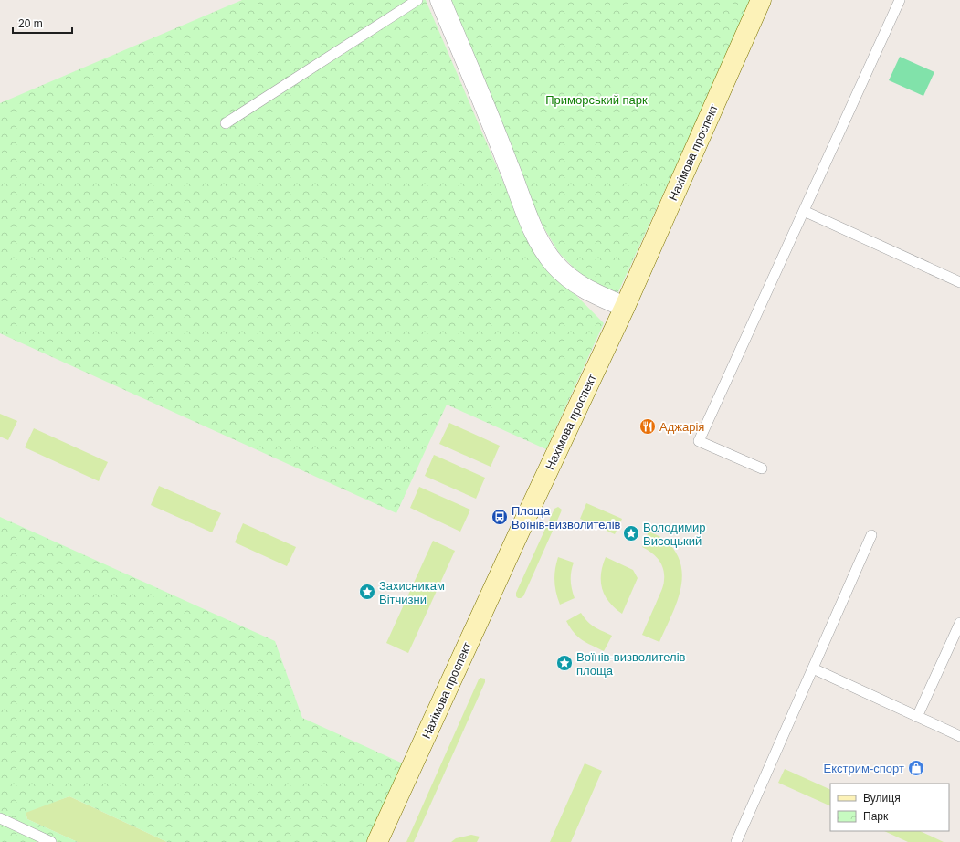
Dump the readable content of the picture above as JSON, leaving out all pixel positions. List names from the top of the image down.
{
  "streets": {
    "main road": ["Нахімова проспект"]
  },
  "parks": ["Приморський парк"],
  "places": {
    "restaurant": ["Аджарія"],
    "bus stop": ["Площа Воїнів-визволителів"],
    "place": ["Володимир Висоцький", "Захисникам Вітчизни", "Воїнів-визволителів площа"],
    "shop": ["Екстрим-спорт"]
  },
  "legend": ["Вулиця", "Парк"],
  "scale_bar": "20 m"
}
